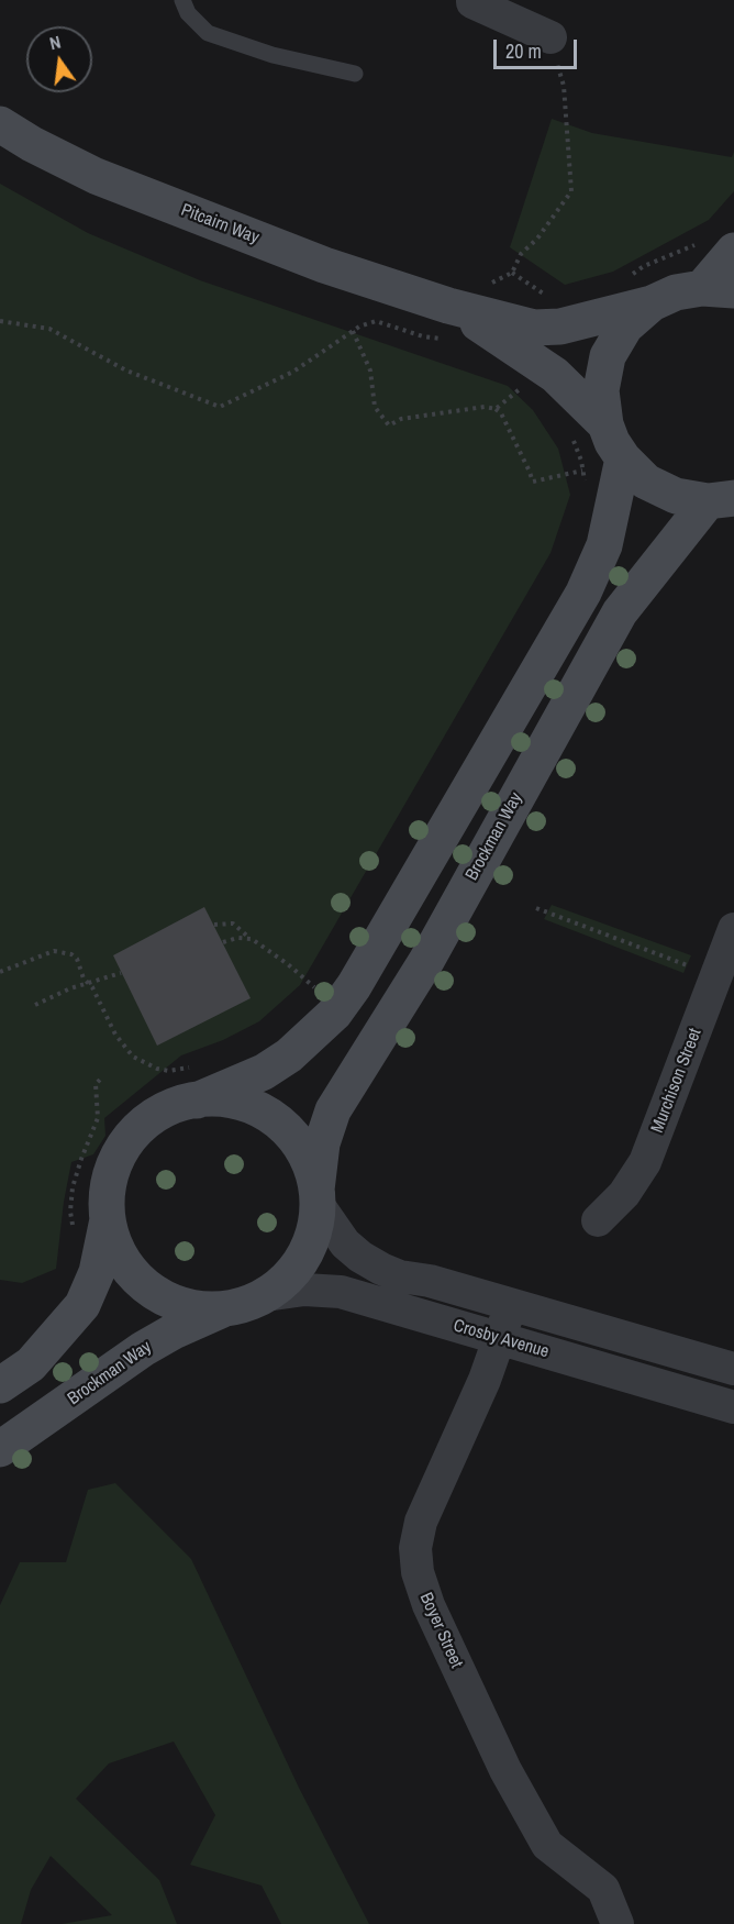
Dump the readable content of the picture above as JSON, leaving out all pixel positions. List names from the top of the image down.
{
  "streets": {
    "street": [
      "Pitcairn Way",
      "Brockman Way",
      "Murchison Street",
      "Crosby Avenue",
      "Boyer Street"
    ]
  },
  "crossings": [
    ["Brockman Way", "Crosby Avenue"],
    ["Crosby Avenue", "Boyer Street"]
  ],
  "scale_bar": "20 m",
  "north": "top"
}
